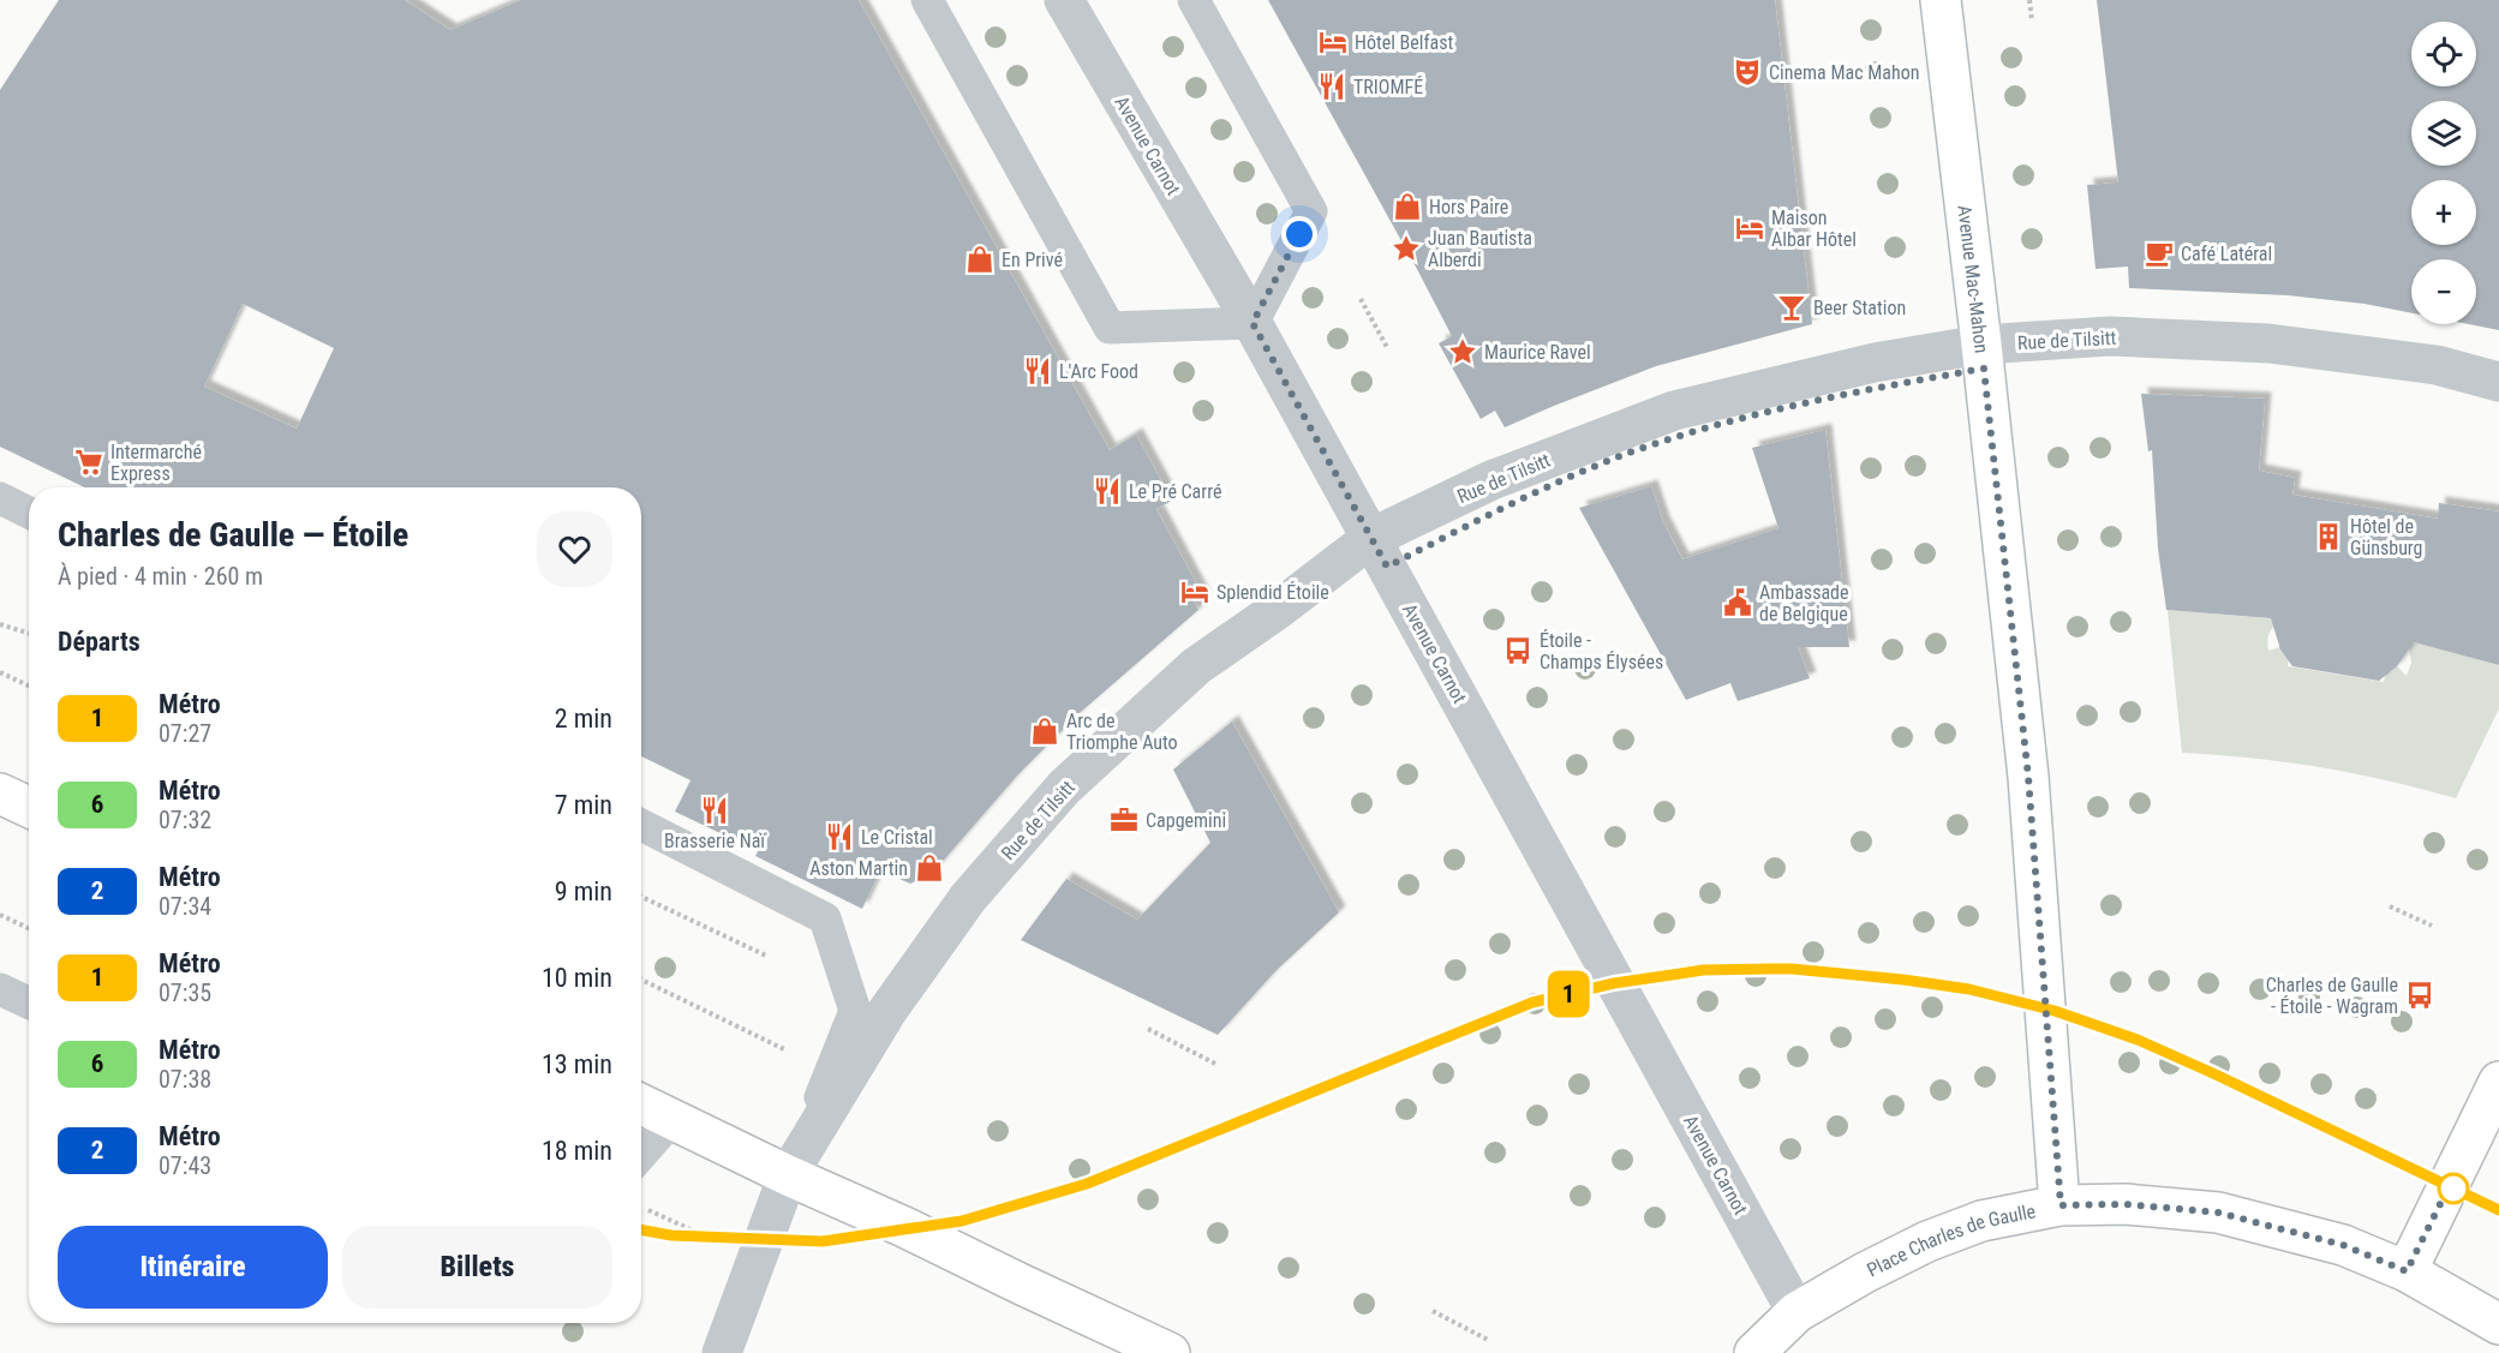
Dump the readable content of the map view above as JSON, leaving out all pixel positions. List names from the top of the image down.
{
  "streets": {
    "main road": ["Avenue Mac-Mahon", "Place Charles de Gaulle"],
    "street": ["Avenue Carnot", "Rue de Tilsitt"]
  },
  "crossings": [
    ["Avenue Carnot", "Rue de Tilsitt"],
    ["Avenue Carnot", "Place Charles de Gaulle"],
    ["Avenue Mac-Mahon", "Rue de Tilsitt"],
    ["Avenue Mac-Mahon", "Place Charles de Gaulle"]
  ],
  "places": {
    "hotel": ["Hôtel Belfast", "Maison Albar Hôtel", "Splendid Étoile"],
    "theatre": ["Cinema Mac Mahon"],
    "restaurant": [
      "TRIOMFÉ",
      "L'Arc Food",
      "Le Pré Carré",
      "Brasserie Naï",
      "Le Cristal"
    ],
    "shop": [
      "Hors Paire",
      "En Privé",
      "Arc de Triomphe Auto",
      "Aston Martin"
    ],
    "place": ["Juan Bautista Alberdi", "Maurice Ravel"],
    "cafe": ["Café Latéral"],
    "bar": ["Beer Station"],
    "supermarket": ["Intermarché Express"],
    "building": ["Hôtel de Günsburg"],
    "public building": ["Ambassade de Belgique"],
    "bus stop": ["Étoile - Champs Élysées", "Charles de Gaulle - Étoile - Wagram"],
    "office": ["Capgemini"]
  },
  "lines": ["metro line 1"],
  "page": {
    "on_map": "1",
    "map_buttons": ["+", "−"],
    "heading": [
      ["Charles de Gaulle — Étoile", "À pied · 4 min · 260 m"],
      "Départs"
    ],
    "list": [
      {
        "mark": "1",
        "name": "Métro",
        "note": "07:27",
        "value": "2 min"
      },
      {
        "mark": "6",
        "name": "Métro",
        "note": "07:32",
        "value": "7 min"
      },
      {
        "mark": "2",
        "name": "Métro",
        "note": "07:34",
        "value": "9 min"
      },
      {
        "mark": "1",
        "name": "Métro",
        "note": "07:35",
        "value": "10 min"
      },
      {
        "mark": "6",
        "name": "Métro",
        "note": "07:38",
        "value": "13 min"
      },
      {
        "mark": "2",
        "name": "Métro",
        "note": "07:43",
        "value": "18 min"
      }
    ],
    "buttons": ["Itinéraire", "Billets"]
  }
}
